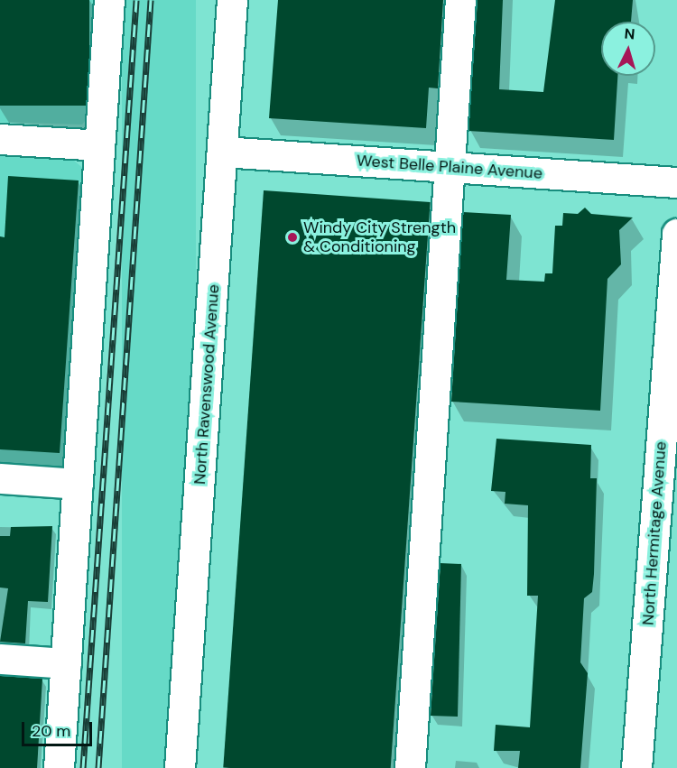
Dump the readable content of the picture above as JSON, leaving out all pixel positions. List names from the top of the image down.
{
  "streets": {
    "street": ["West Belle Plaine Avenue", "North Ravenswood Avenue", "North Hermitage Avenue"]
  },
  "crossings": [
    ["West Belle Plaine Avenue", "North Ravenswood Avenue"]
  ],
  "places": ["Windy City Strength & Conditioning"],
  "scale_bar": "20 m",
  "north": "top"
}
